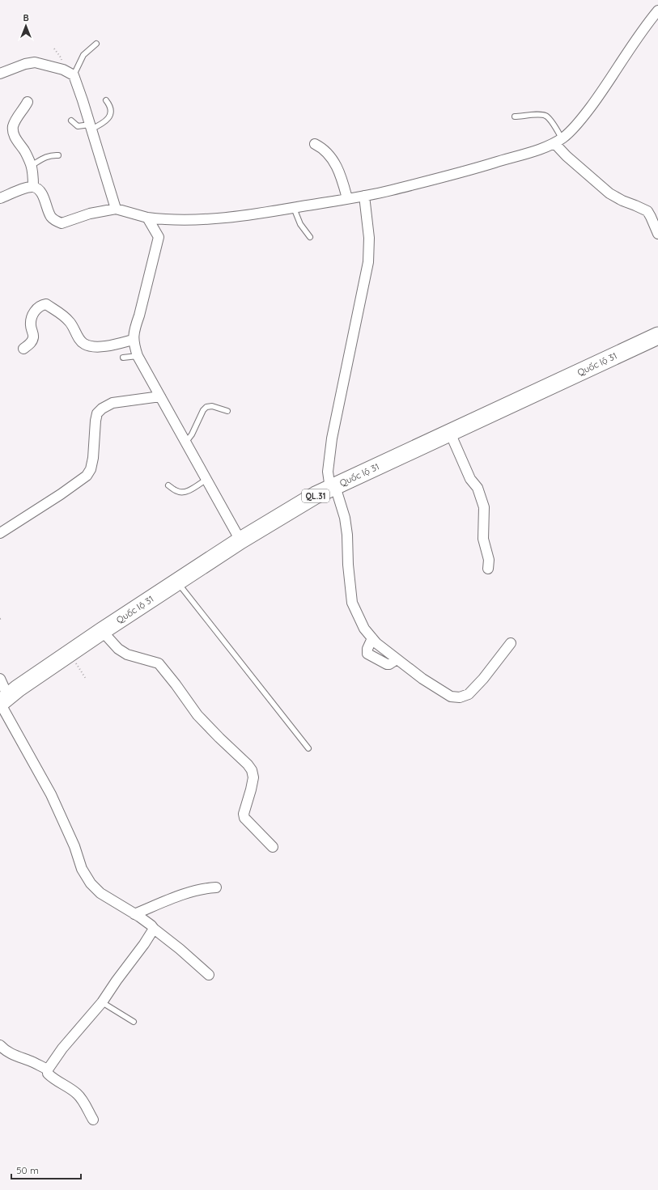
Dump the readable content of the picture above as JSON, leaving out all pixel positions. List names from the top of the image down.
{
  "streets": {
    "highway": ["Quốc lộ 31", "QL.31"]
  },
  "scale_bar": "50 m",
  "north": "top"
}
